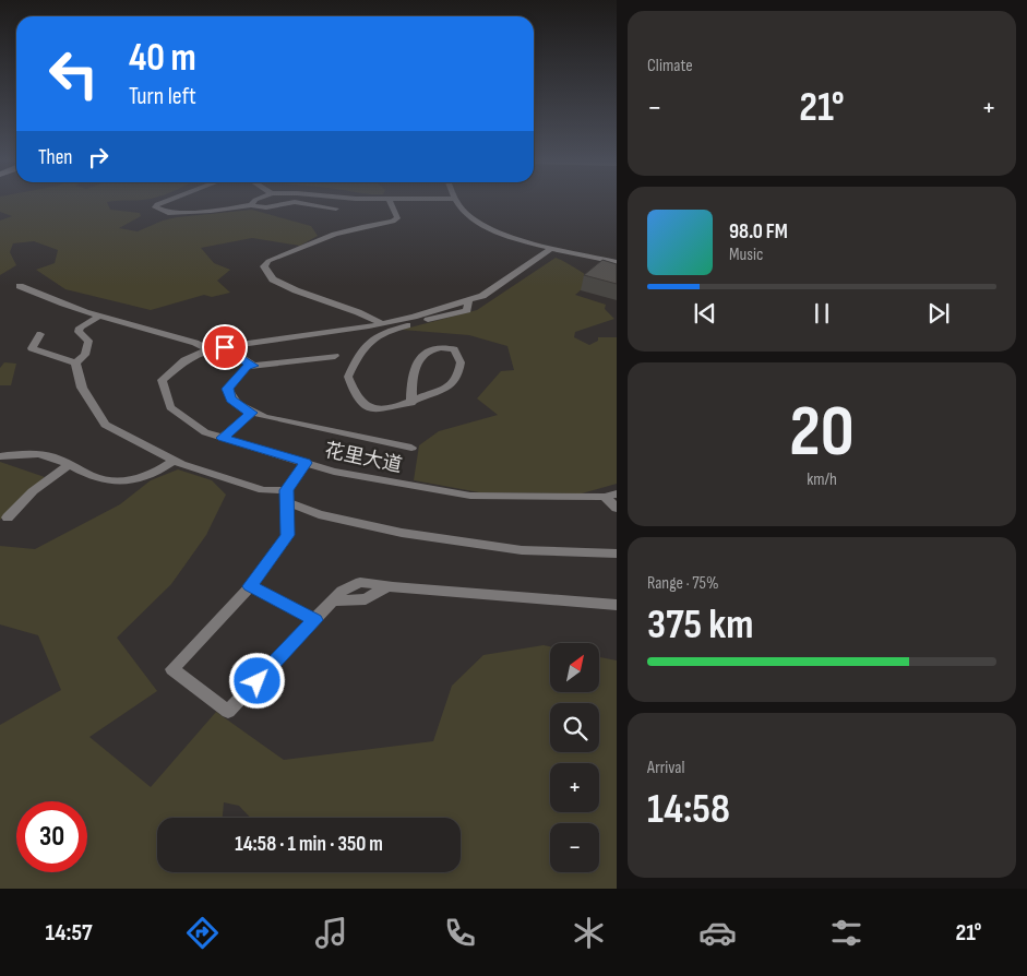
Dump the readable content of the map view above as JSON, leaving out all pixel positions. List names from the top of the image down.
{
  "streets": {
    "street": ["花里大道"]
  },
  "north": "top right",
  "page": {
    "tile": [
      "Climate",
      ["20", "km/h"],
      ["Range · 75%", "375 km"],
      ["Arrival", "14:58"]
    ],
    "turn": ["40 m", "Turn left"],
    "heat": ["−", "21°", "+"],
    "then": "Then",
    "song": ["98.0 FM", "Music"],
    "map_buttons": ["+", "−"],
    "limit": "30",
    "trip": "14:58 · 1 min · 350 m",
    "tabs": ["14:57", "21°"]
  }
}
